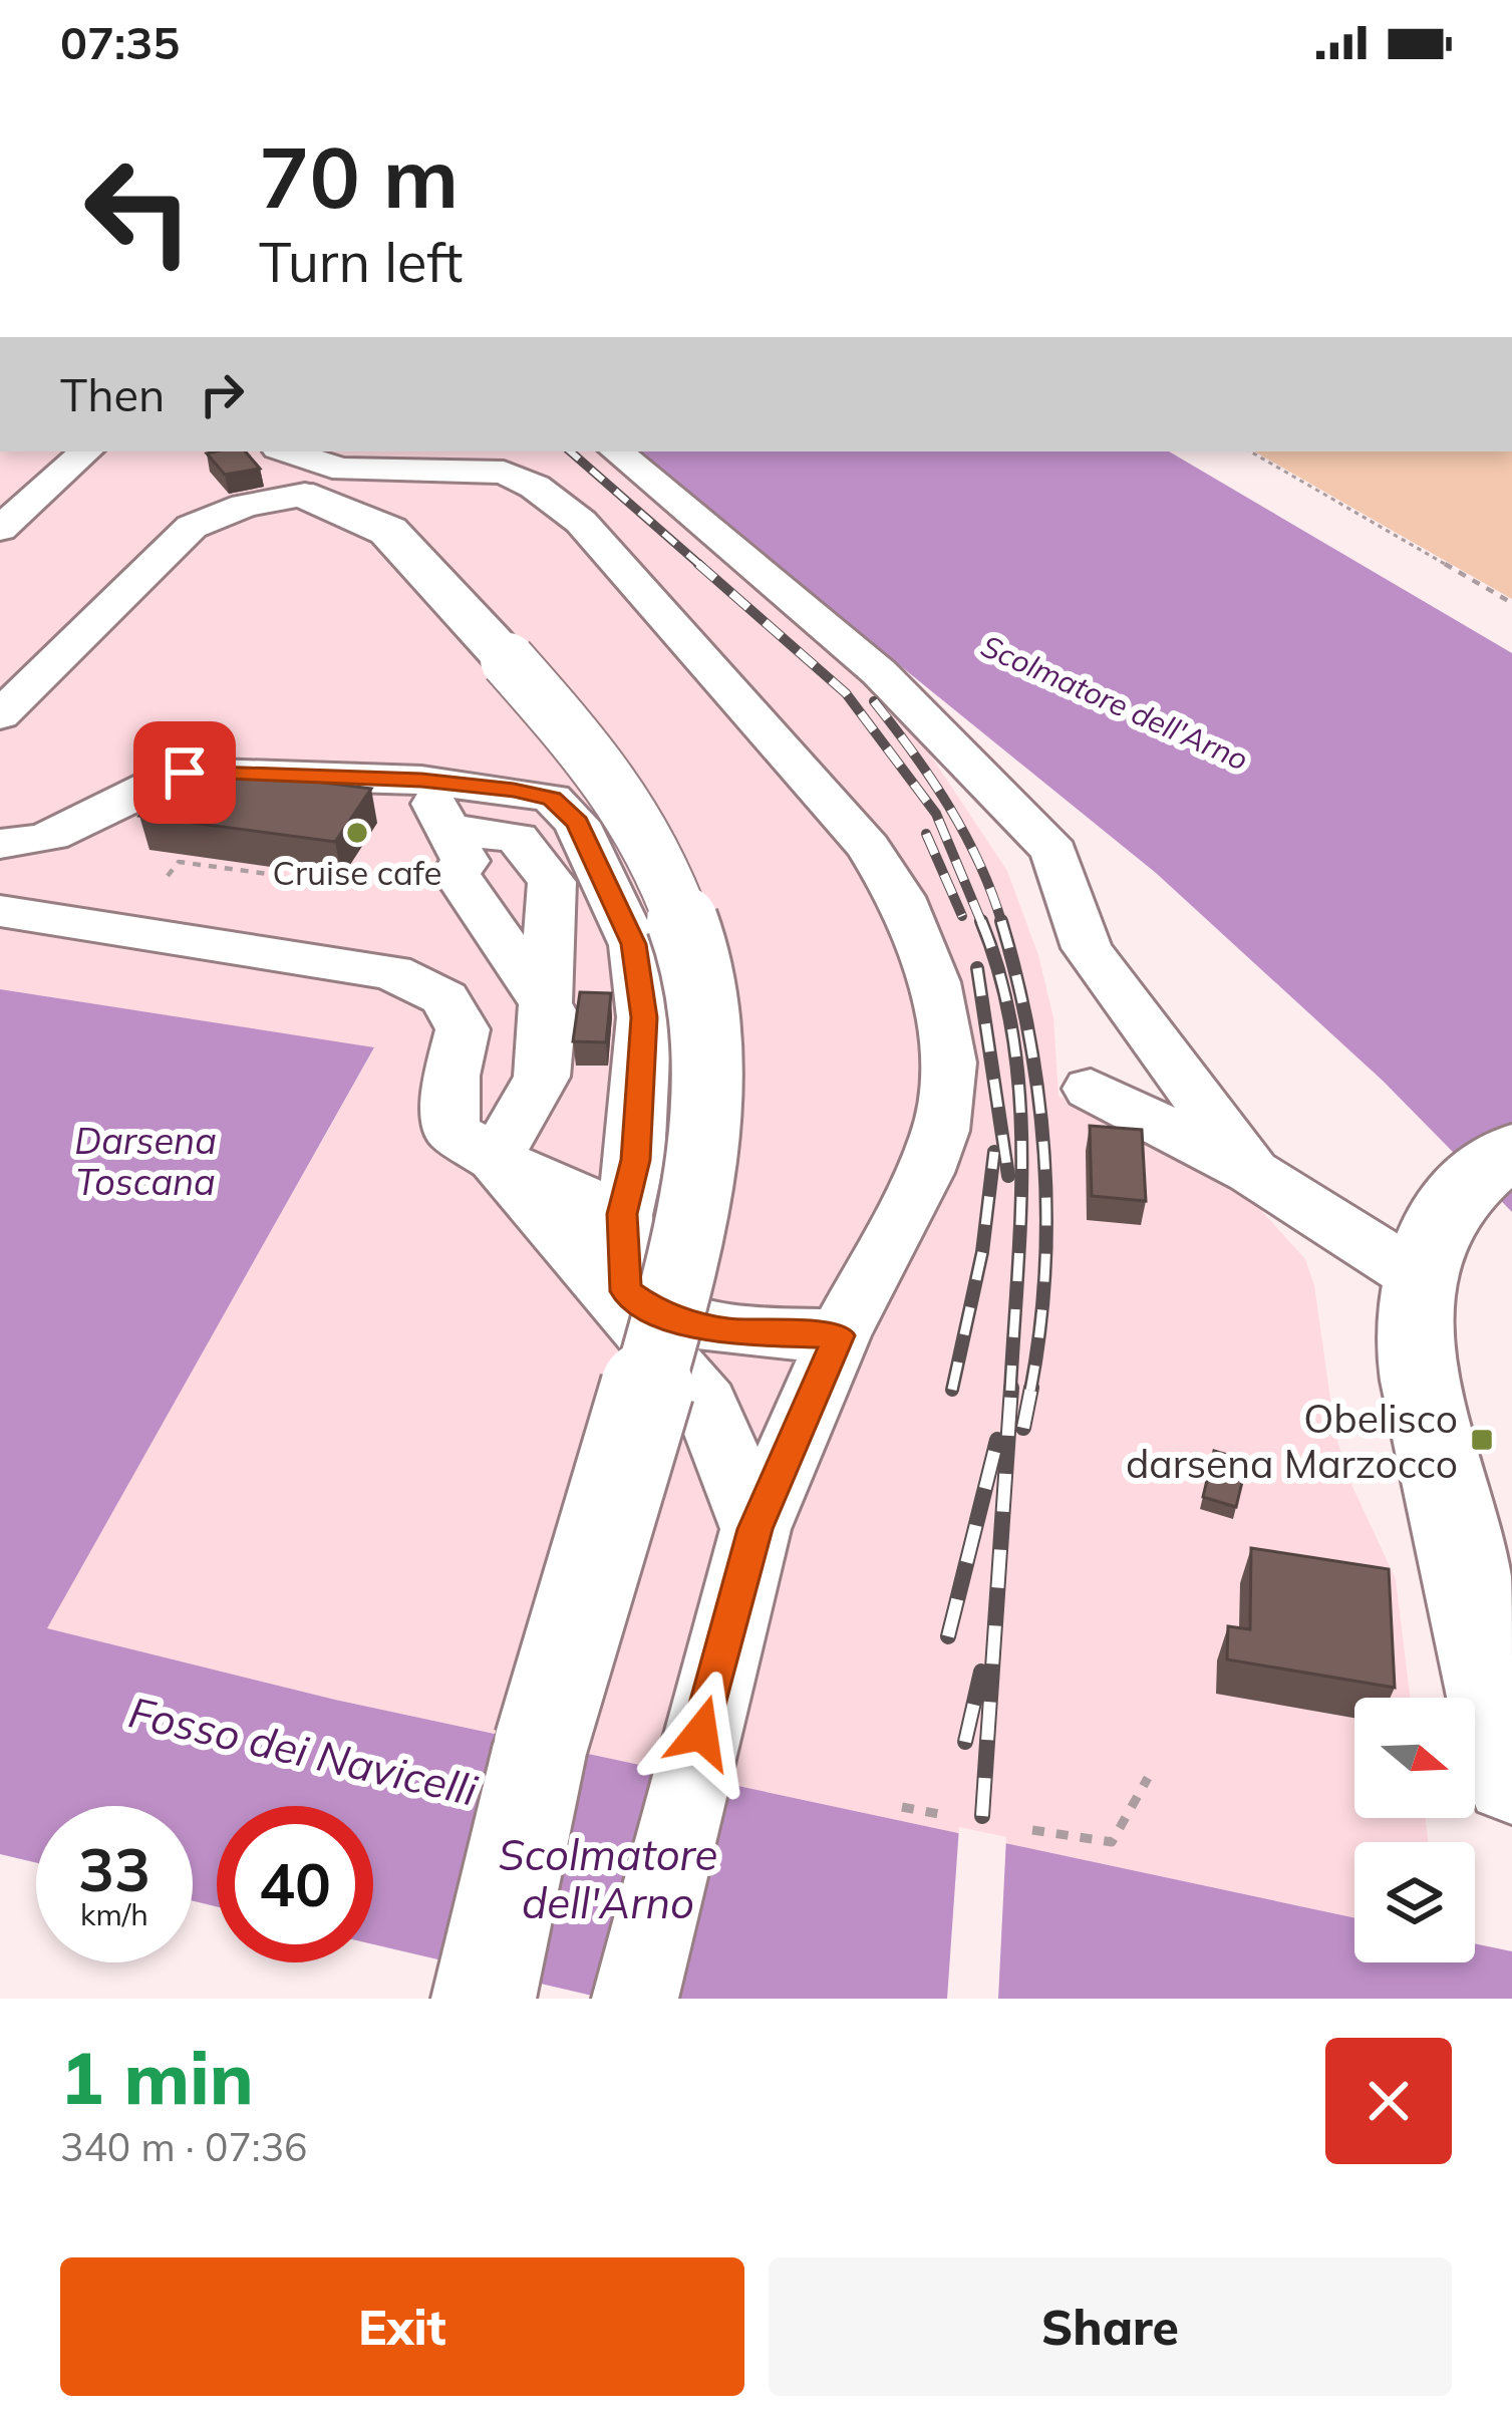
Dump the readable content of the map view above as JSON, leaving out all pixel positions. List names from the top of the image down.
{
  "water": ["Scolmatore dell'Arno", "Darsena Toscana", "Fosso dei Navicelli"],
  "places": {
    "other": ["Cruise cafe"],
    "transit": ["Obelisco darsena Marzocco"]
  },
  "north": "right",
  "page": {
    "status": "07:35",
    "turn": ["70 m", "Turn left"],
    "then": "Then",
    "speed": "33 km/h",
    "limit": "40",
    "heading": ["1 min", "340 m · 07:36"],
    "buttons": ["Exit", "Share"]
  }
}
